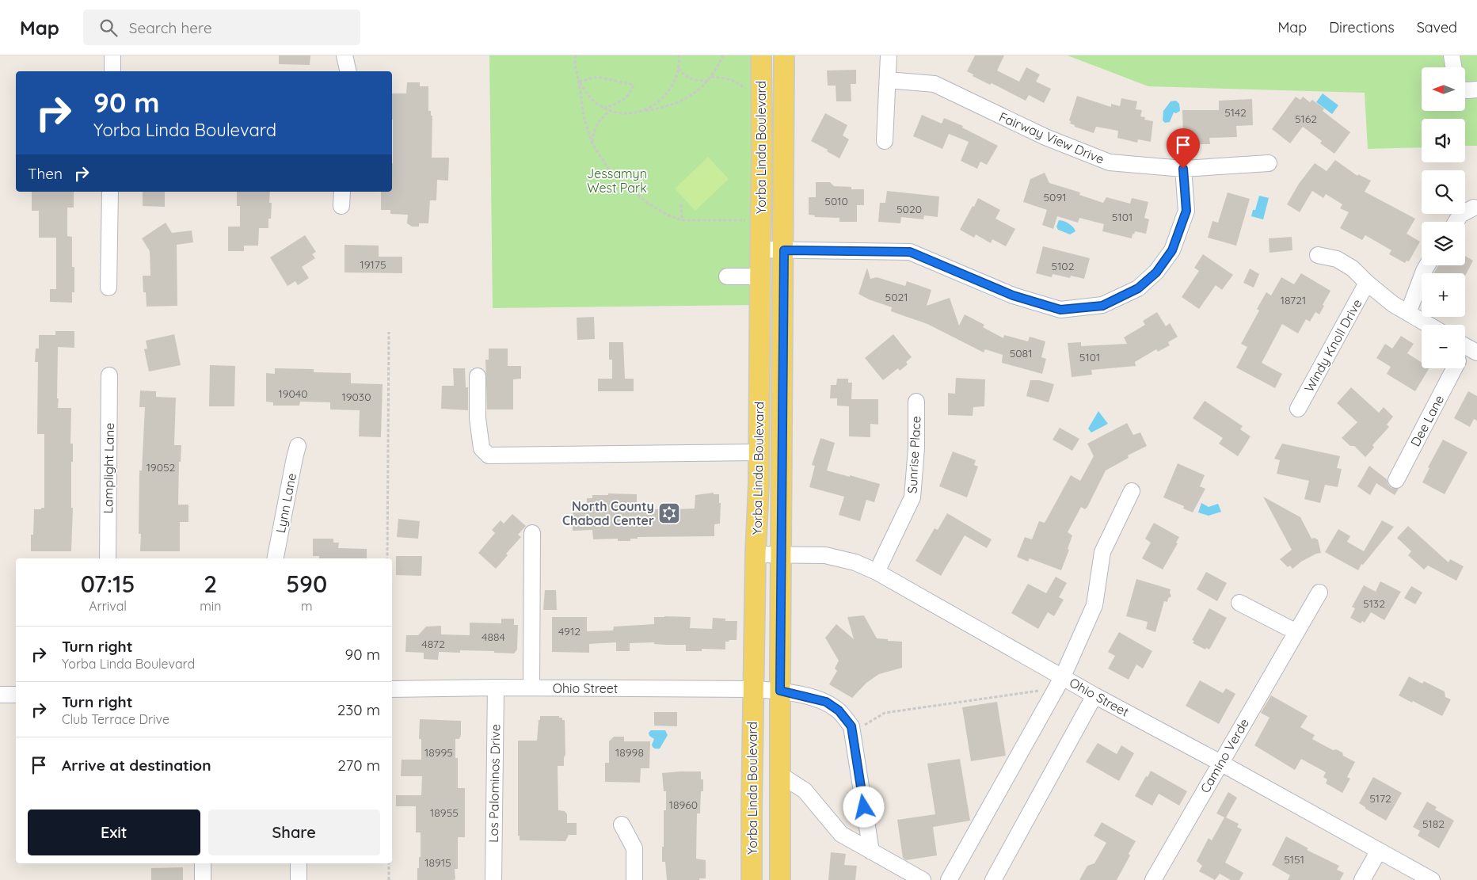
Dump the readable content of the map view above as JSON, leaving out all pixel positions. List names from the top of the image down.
{
  "streets": {
    "main road": ["Yorba Linda Boulevard"],
    "street": [
      "Fairway View Drive",
      "Windy Knoll Drive",
      "Dee Lane",
      "Sunrise Place",
      "Lamplight Lane",
      "Lynn Lane",
      "Ohio Street",
      "Camino Verde",
      "Los Palominos Drive"
    ]
  },
  "crossings": [
    ["Yorba Linda Boulevard", "Ohio Street"],
    ["Sunrise Place", "Ohio Street"],
    ["Ohio Street", "Camino Verde"],
    ["Ohio Street", "Los Palominos Drive"]
  ],
  "parks": ["Jessamyn West Park"],
  "places": {
    "synagogue": ["North County Chabad Center"]
  },
  "house_numbers": [
    "5142",
    "5162",
    "5091",
    "5010",
    "5020",
    "5101",
    "19175",
    "5102",
    "5021",
    "18721",
    "5081",
    "5101",
    "19040",
    "19030",
    "19052",
    "5132",
    "4912",
    "4884",
    "4872",
    "18995",
    "18998",
    "5172",
    "18960",
    "18955",
    "5182",
    "5151",
    "18915"
  ],
  "north": "left",
  "page": {
    "header": "Map",
    "search": "Search here",
    "nav": ["Map", "Directions", "Saved"],
    "map_buttons": ["+", "−"],
    "turn": ["90 m", "Yorba Linda Boulevard"],
    "then": "Then",
    "eta": [
      "07:15",
      "Arrival",
      "2",
      "min",
      "590",
      "m"
    ],
    "list": [
      {
        "name": "Turn right",
        "note": "Yorba Linda Boulevard",
        "value": "90 m"
      },
      {
        "name": "Turn right",
        "note": "Club Terrace Drive",
        "value": "230 m"
      },
      {
        "name": "Arrive at destination",
        "value": "270 m"
      }
    ],
    "buttons": ["Exit", "Share"]
  }
}
